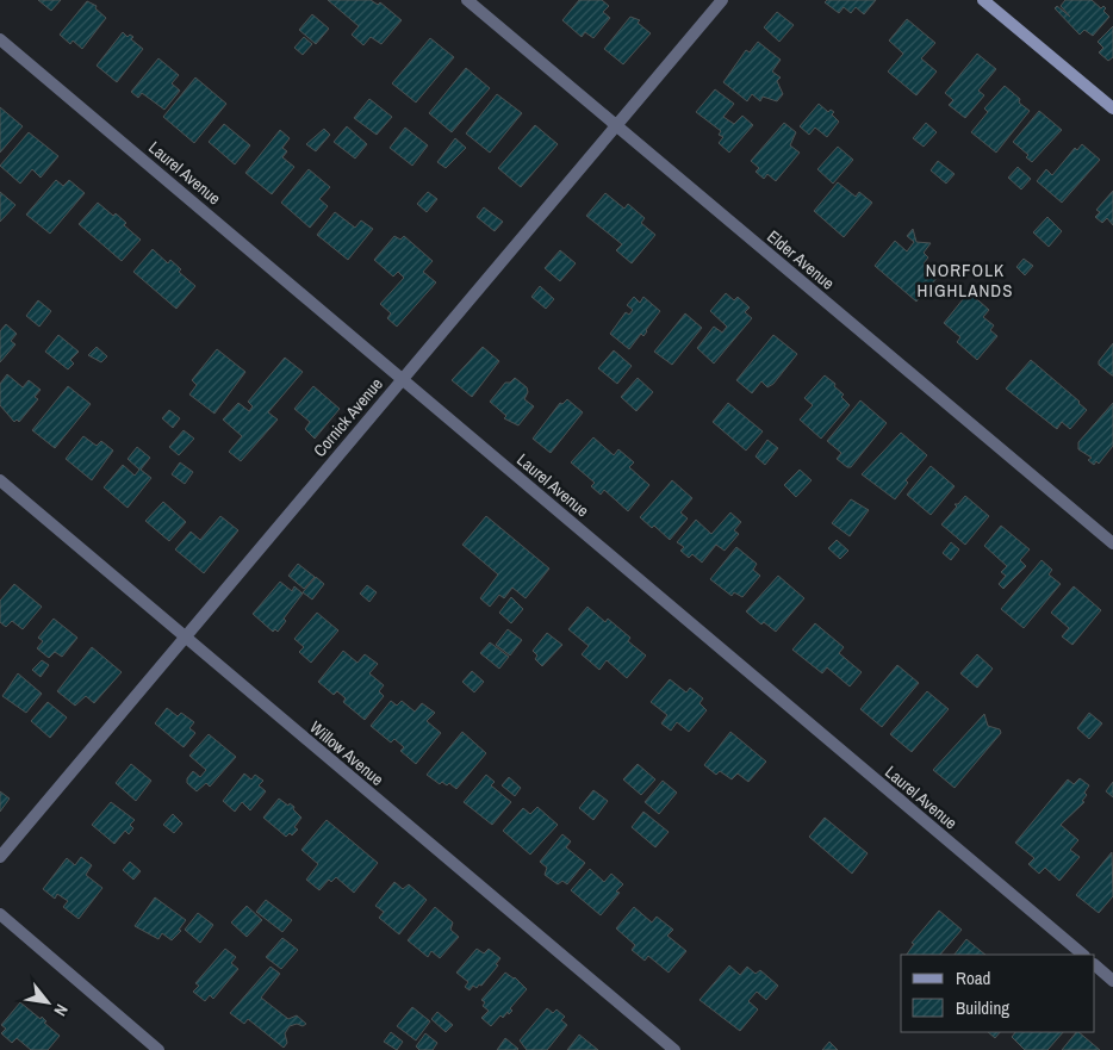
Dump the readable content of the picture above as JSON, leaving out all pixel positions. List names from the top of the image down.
{
  "streets": {
    "street": [
      "Laurel Avenue",
      "Elder Avenue",
      "Cornick Avenue",
      "Willow Avenue"
    ]
  },
  "crossings": [
    ["Laurel Avenue", "Cornick Avenue"],
    ["Elder Avenue", "Cornick Avenue"],
    ["Cornick Avenue", "Willow Avenue"]
  ],
  "districts": ["NORFOLK HIGHLANDS"],
  "legend": ["Road", "Building"],
  "north": "bottom right"
}
